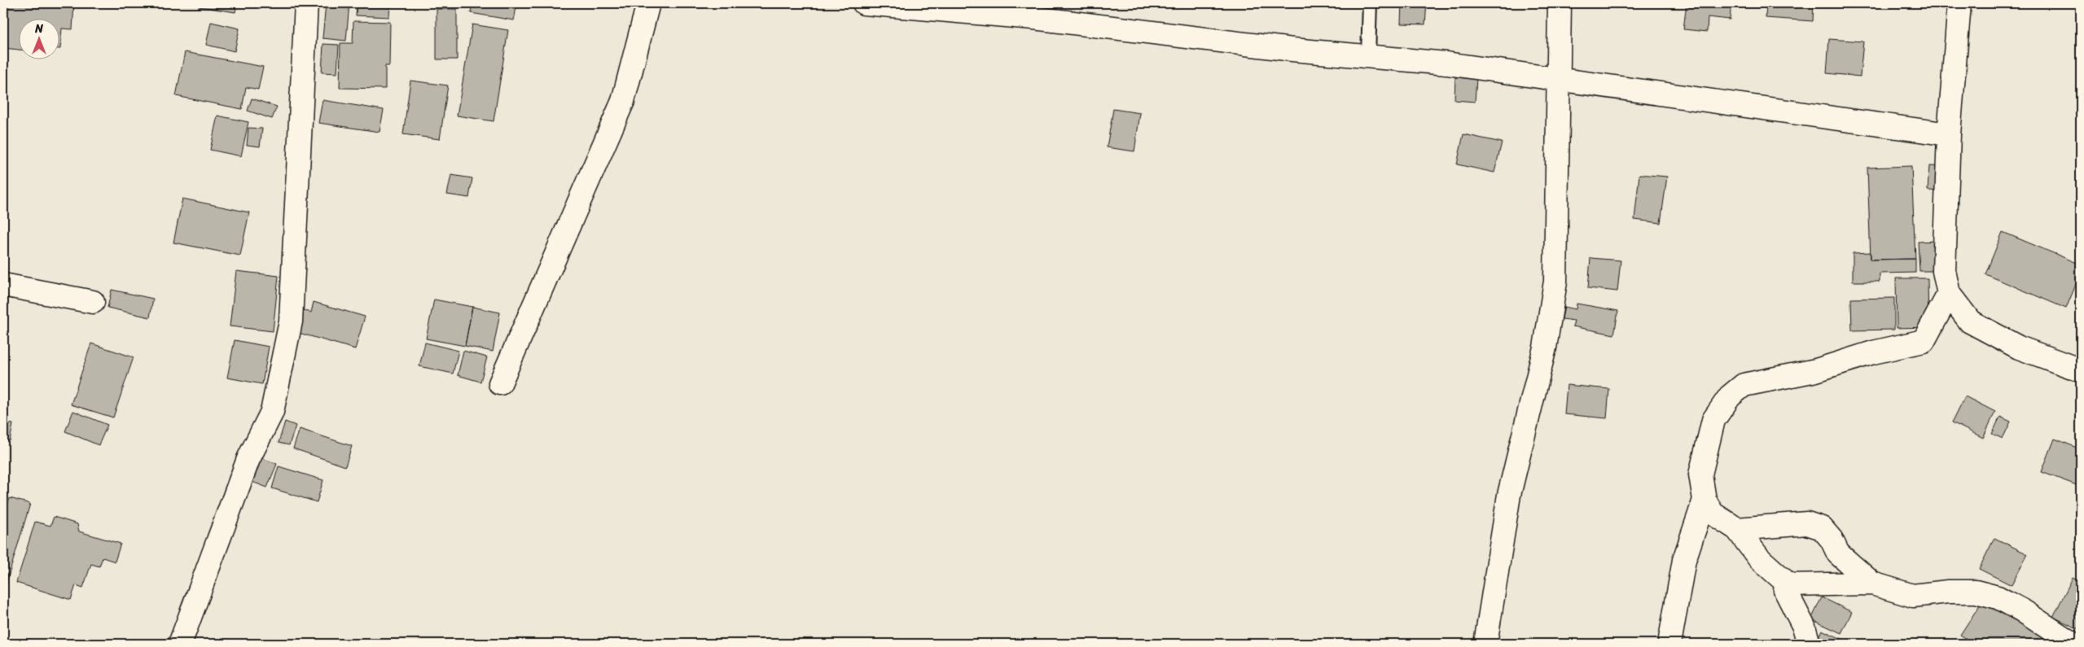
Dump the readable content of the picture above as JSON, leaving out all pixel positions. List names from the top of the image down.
{
  "north": "top"
}
